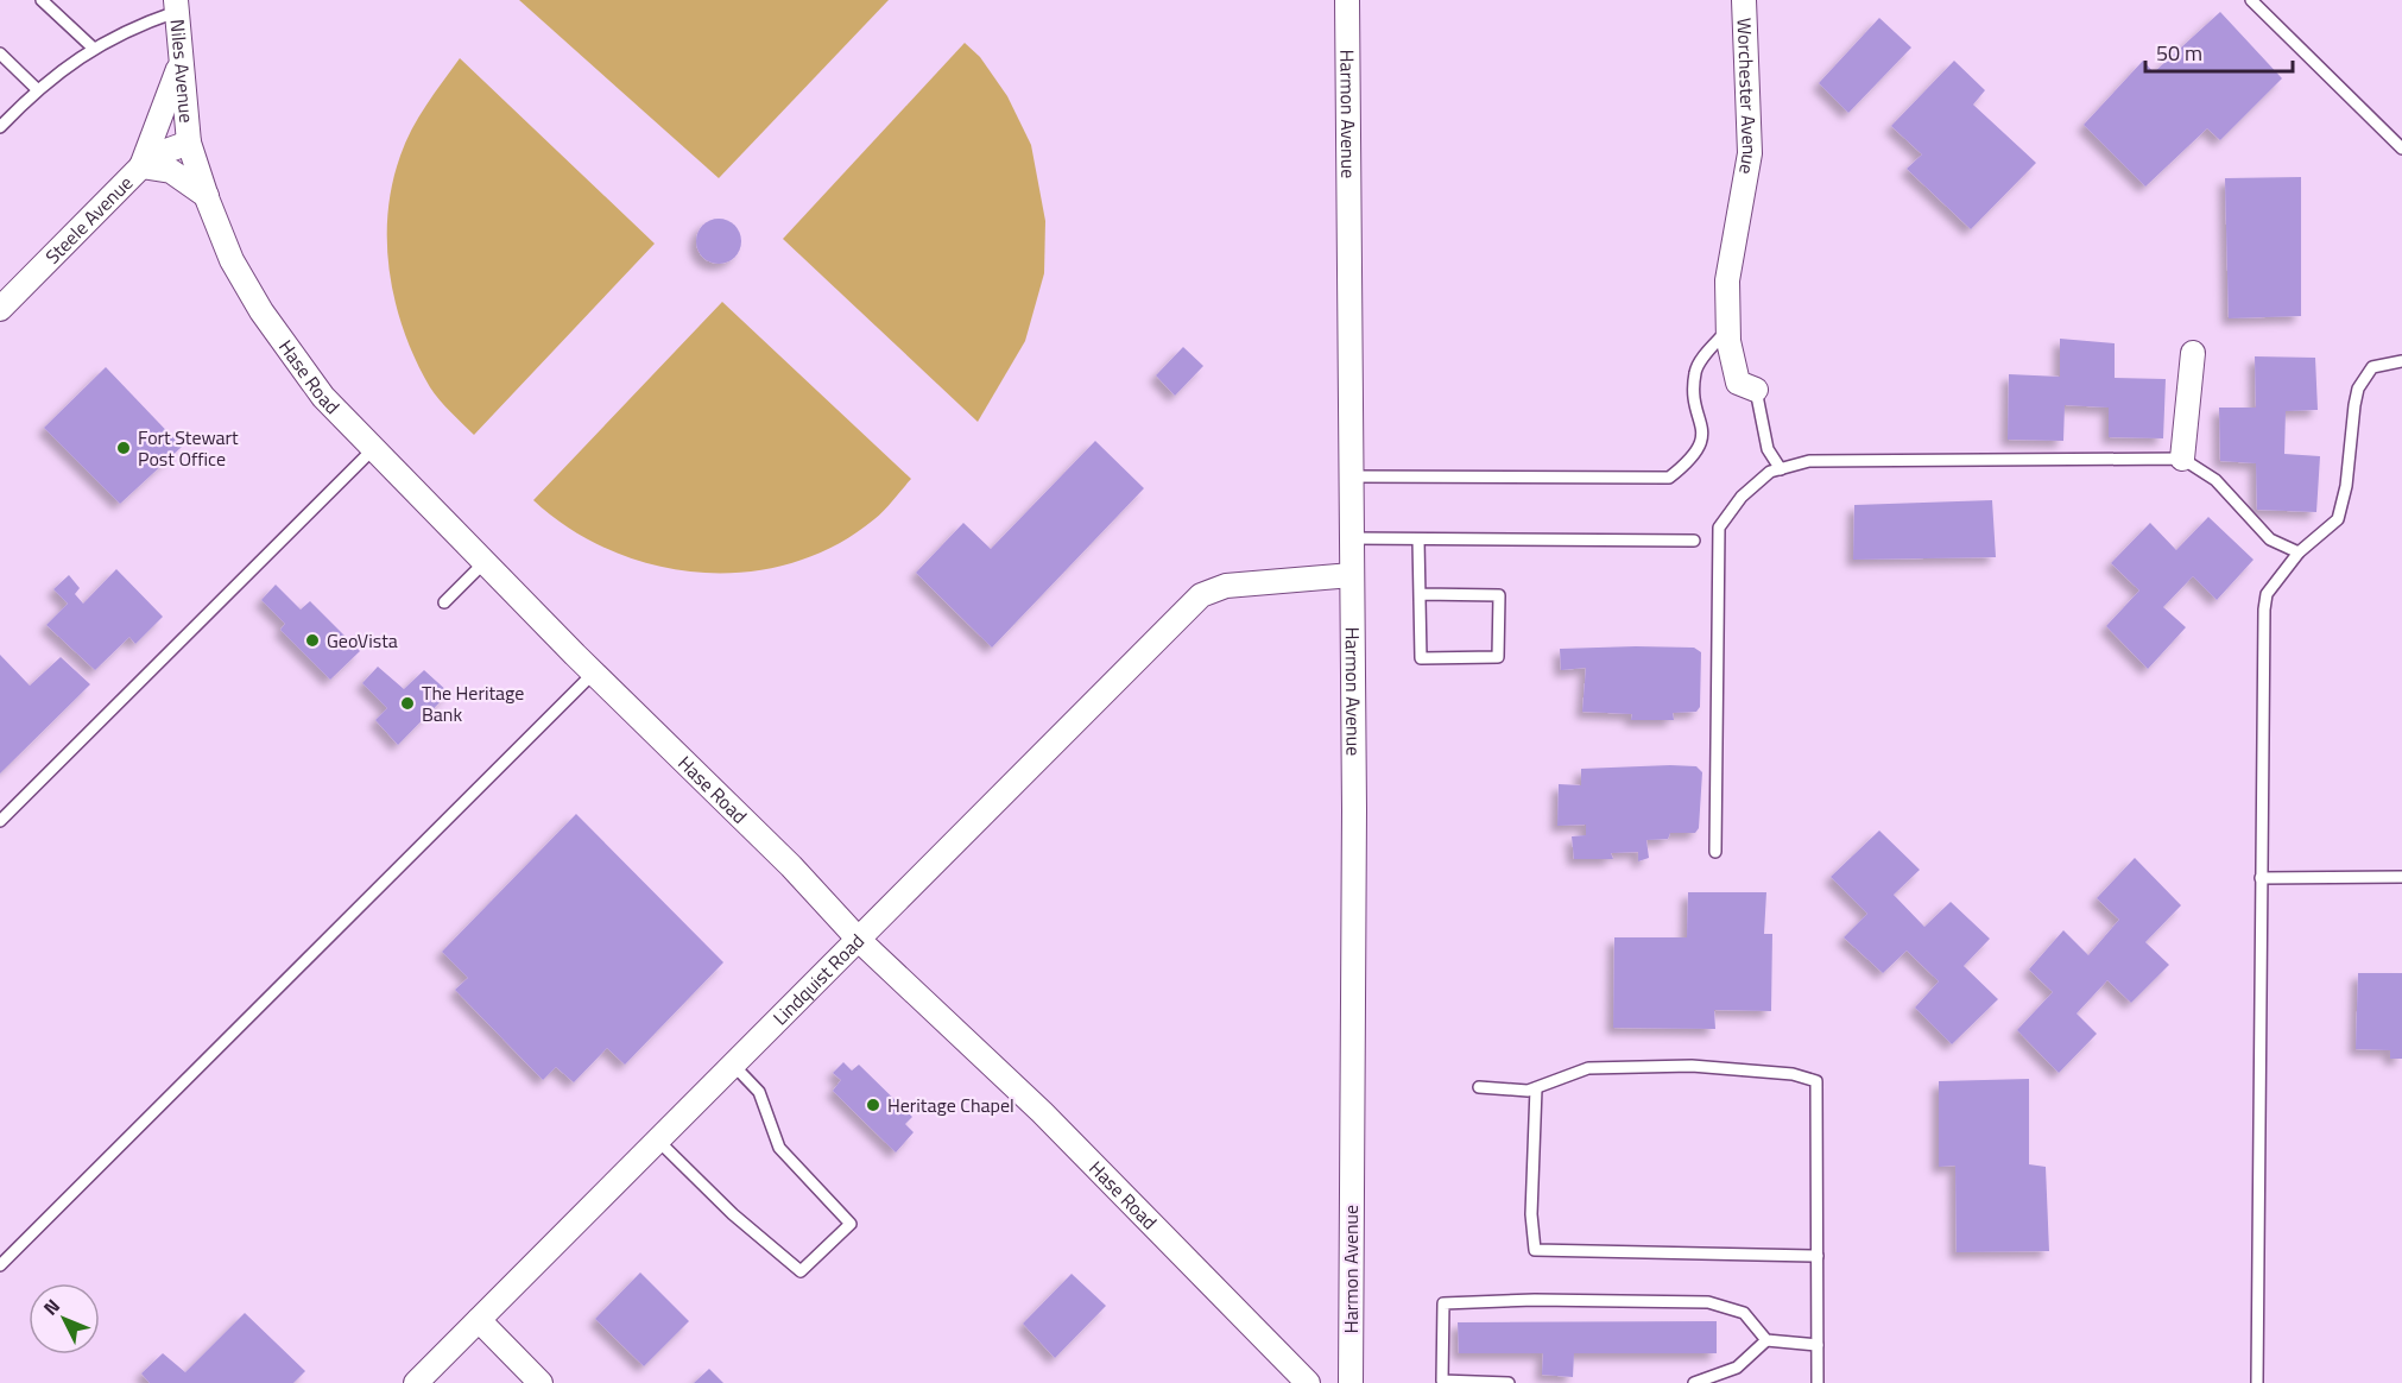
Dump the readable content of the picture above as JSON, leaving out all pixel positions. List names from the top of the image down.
{
  "streets": {
    "street": [
      "Niles Avenue",
      "Worchester Avenue",
      "Harmon Avenue",
      "Steele Avenue",
      "Hase Road",
      "Lindquist Road"
    ]
  },
  "crossings": [
    ["Niles Avenue", "Steele Avenue"],
    ["Niles Avenue", "Hase Road"],
    ["Harmon Avenue", "Lindquist Road"],
    ["Steele Avenue", "Hase Road"],
    ["Hase Road", "Lindquist Road"]
  ],
  "places": [
    "Fort Stewart Post Office",
    "GeoVista",
    "The Heritage Bank",
    "Heritage Chapel"
  ],
  "scale_bar": "50 m",
  "north": "top left"
}
